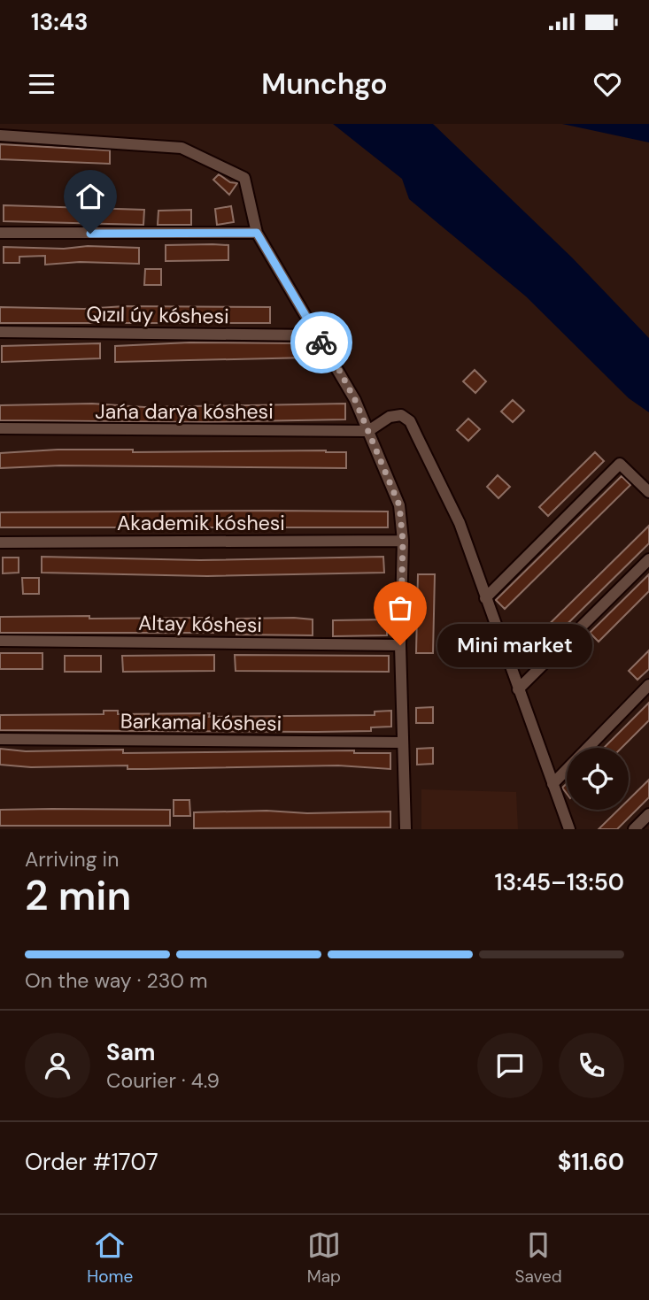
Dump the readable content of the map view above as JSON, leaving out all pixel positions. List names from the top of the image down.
{
  "streets": {
    "street": [
      "Qızıl úy kóshesi",
      "Jańa darya kóshesi",
      "Akademik kóshesi",
      "Altay kóshesi",
      "Barkamal kóshesi"
    ]
  },
  "places": ["Mini market"],
  "page": {
    "status": "13:43",
    "header": "Munchgo",
    "bubble": "Mini market",
    "heading": ["2 min", "Arriving in", "13:45–13:50"],
    "panel": [
      "Sam",
      "Courier · 4.9",
      "Order #1707",
      "$11.60"
    ],
    "bar": "On the way · 230 m",
    "tabs": ["Home", "Map", "Saved"]
  }
}
